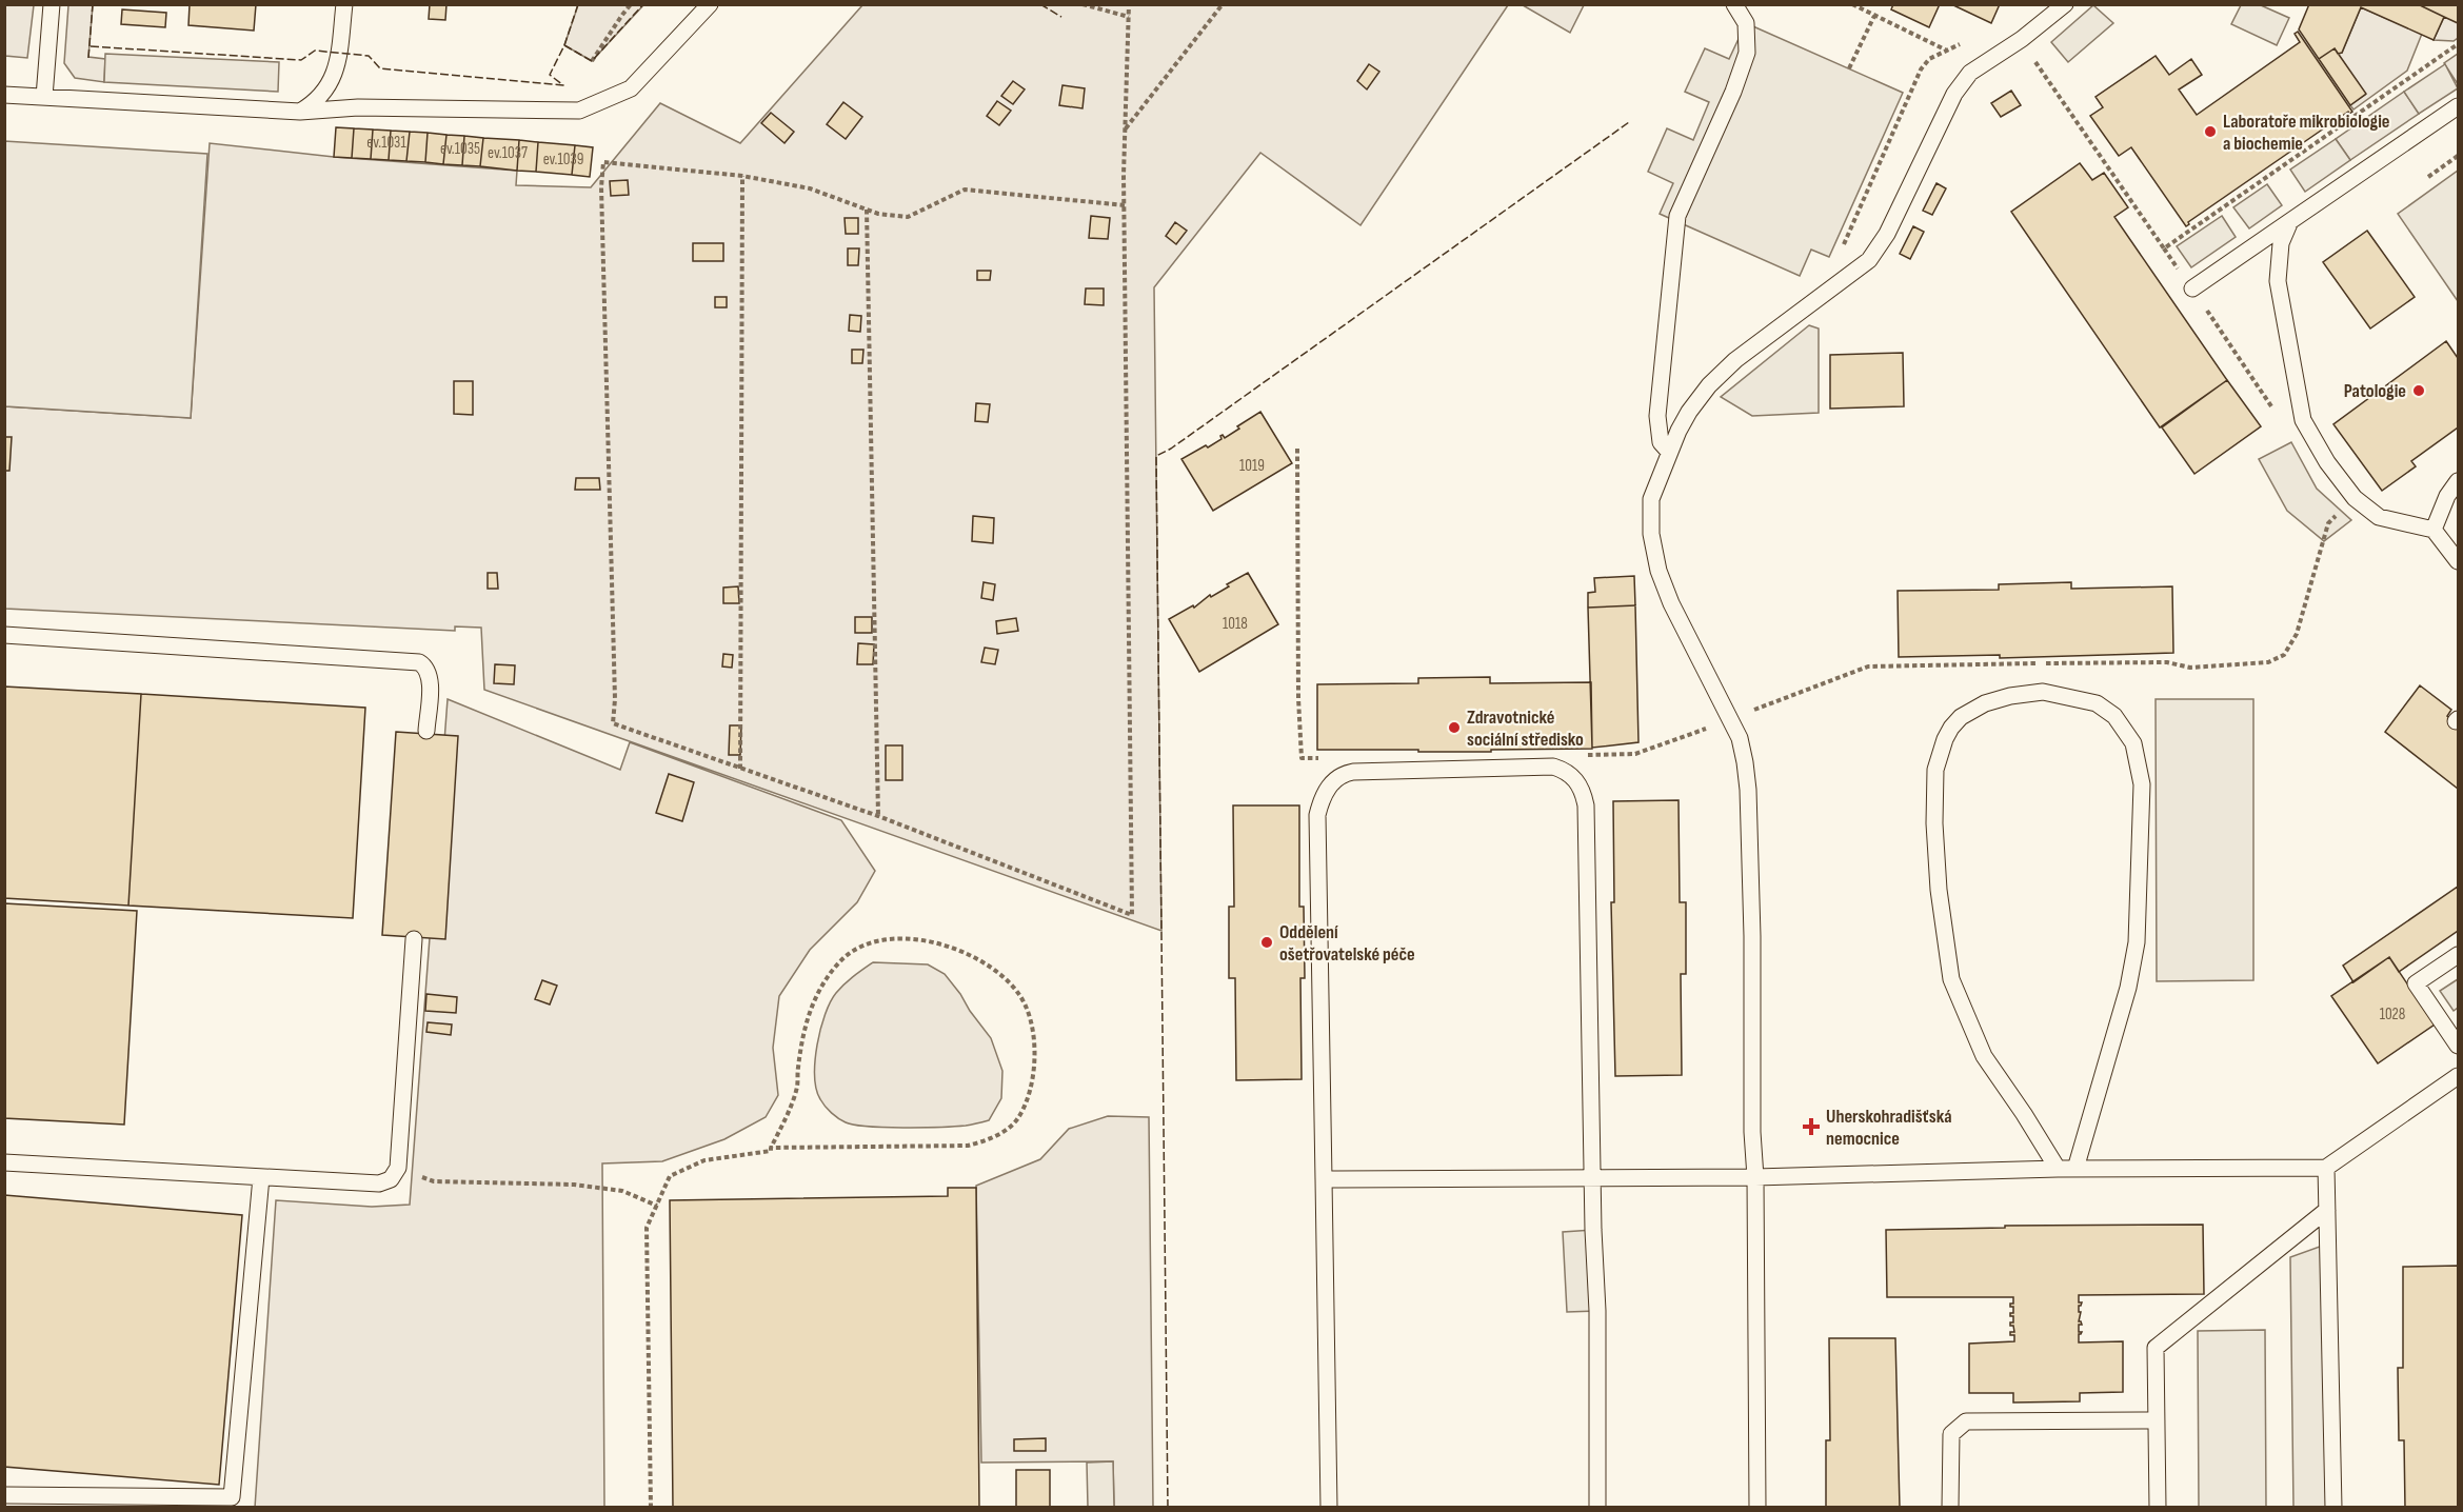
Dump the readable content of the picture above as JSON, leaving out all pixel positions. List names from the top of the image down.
{
  "places": {
    "other": [
      "Laboratoře mikrobiologie a biochemie",
      "Patologie",
      "Zdravotnické sociální středisko",
      "Oddělení ošetřovatelské péče"
    ],
    "health": ["Uherskohradišťská nemocnice"]
  },
  "house_numbers": [
    "ev.1031",
    "ev.1035",
    "ev.1037",
    "ev.1039",
    "1019",
    "1018",
    "1028"
  ]
}
